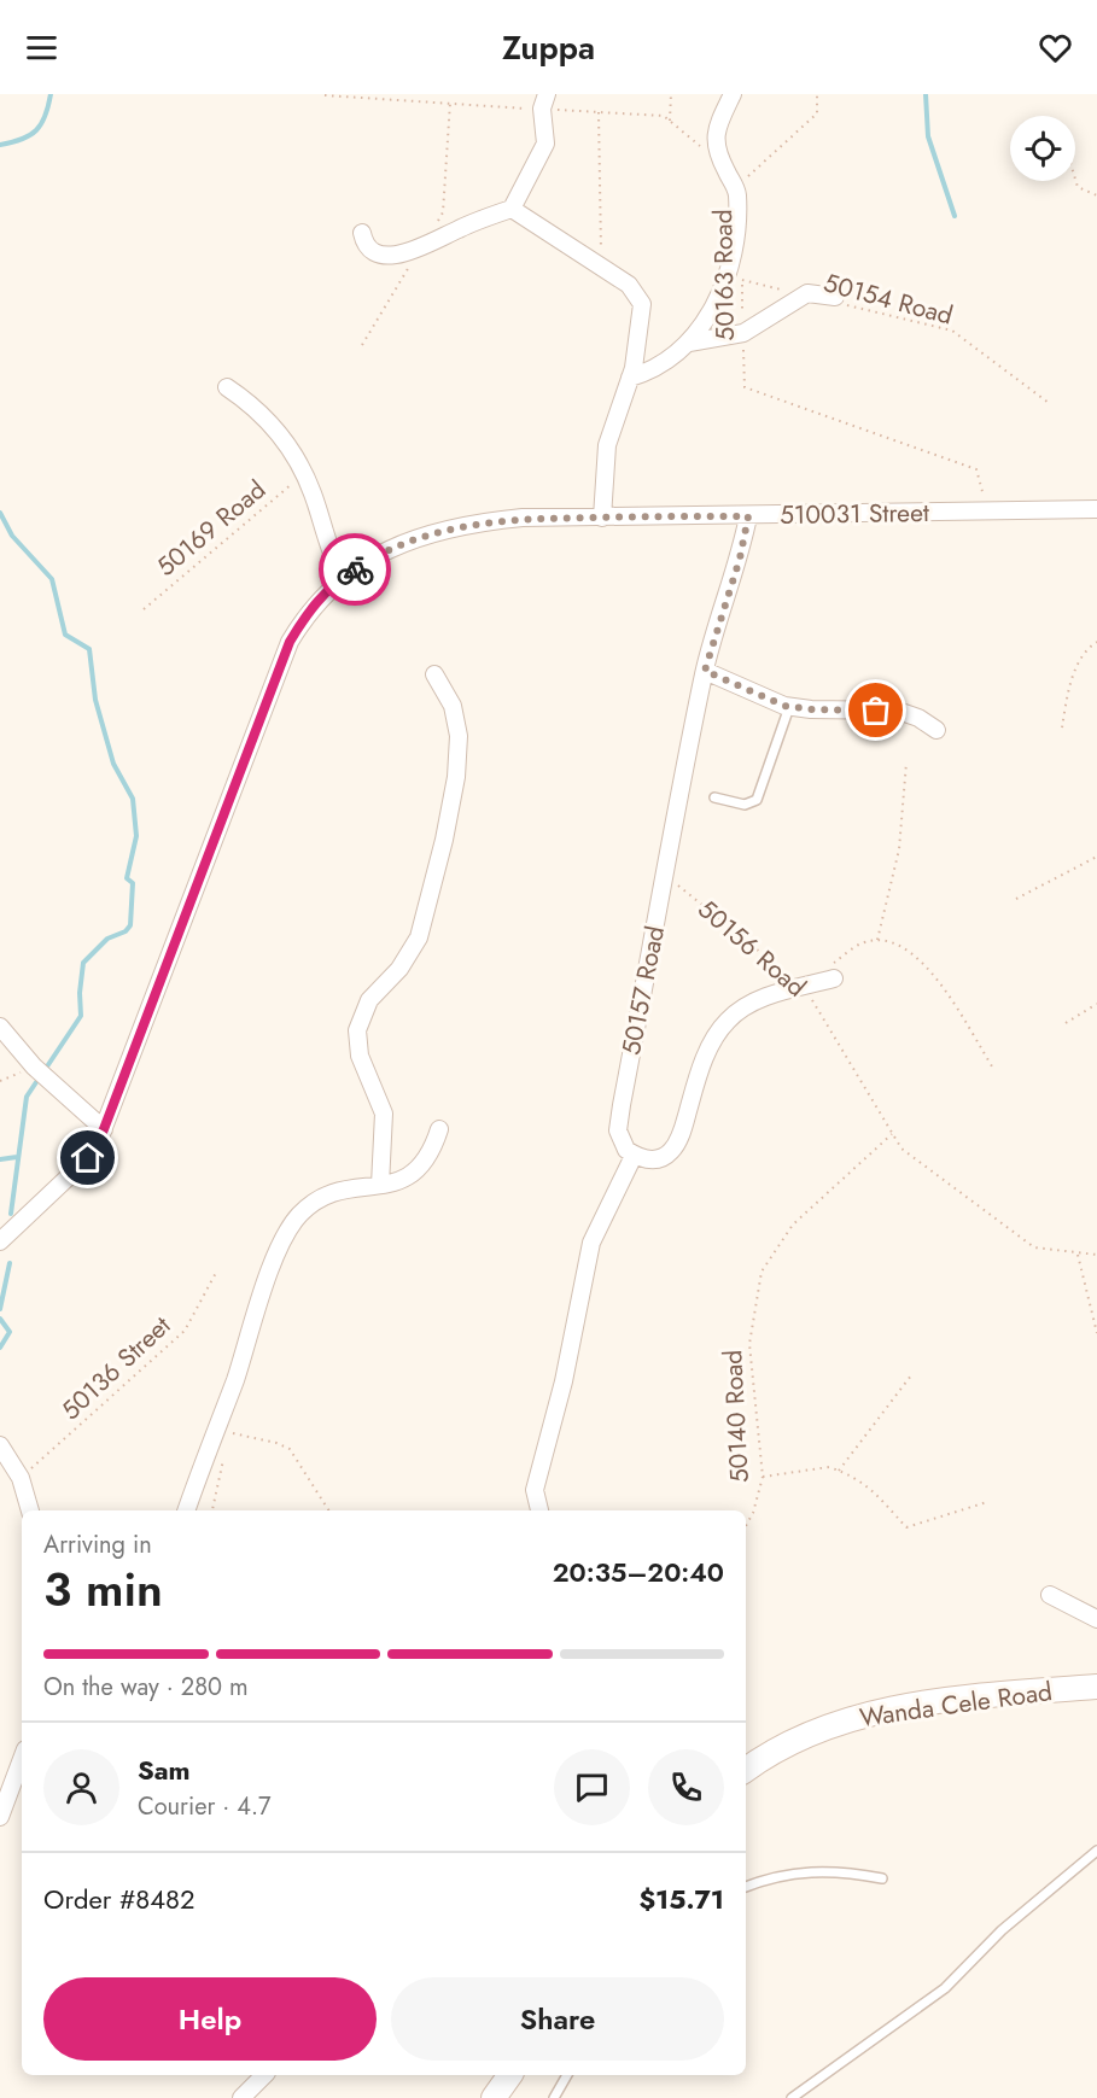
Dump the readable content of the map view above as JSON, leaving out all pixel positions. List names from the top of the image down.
{
  "streets": {
    "street": ["510031 Street", "50157 Road", "Wanda Cele Road"],
    "path": [
      "50163 Road",
      "50154 Road",
      "50169 Road",
      "50156 Road",
      "50136 Street",
      "50140 Road"
    ]
  },
  "crossings": [
    ["50163 Road", "50154 Road"],
    ["50163 Road", "510031 Street"],
    ["50156 Road", "50157 Road"],
    ["50156 Road", "50140 Road"]
  ],
  "page": {
    "header": "Zuppa",
    "heading": ["3 min", "Arriving in", "20:35–20:40"],
    "panel": [
      "Sam",
      "Courier · 4.7",
      "Order #8482",
      "$15.71"
    ],
    "bar": "On the way · 280 m",
    "buttons": ["Help", "Share"]
  }
}
